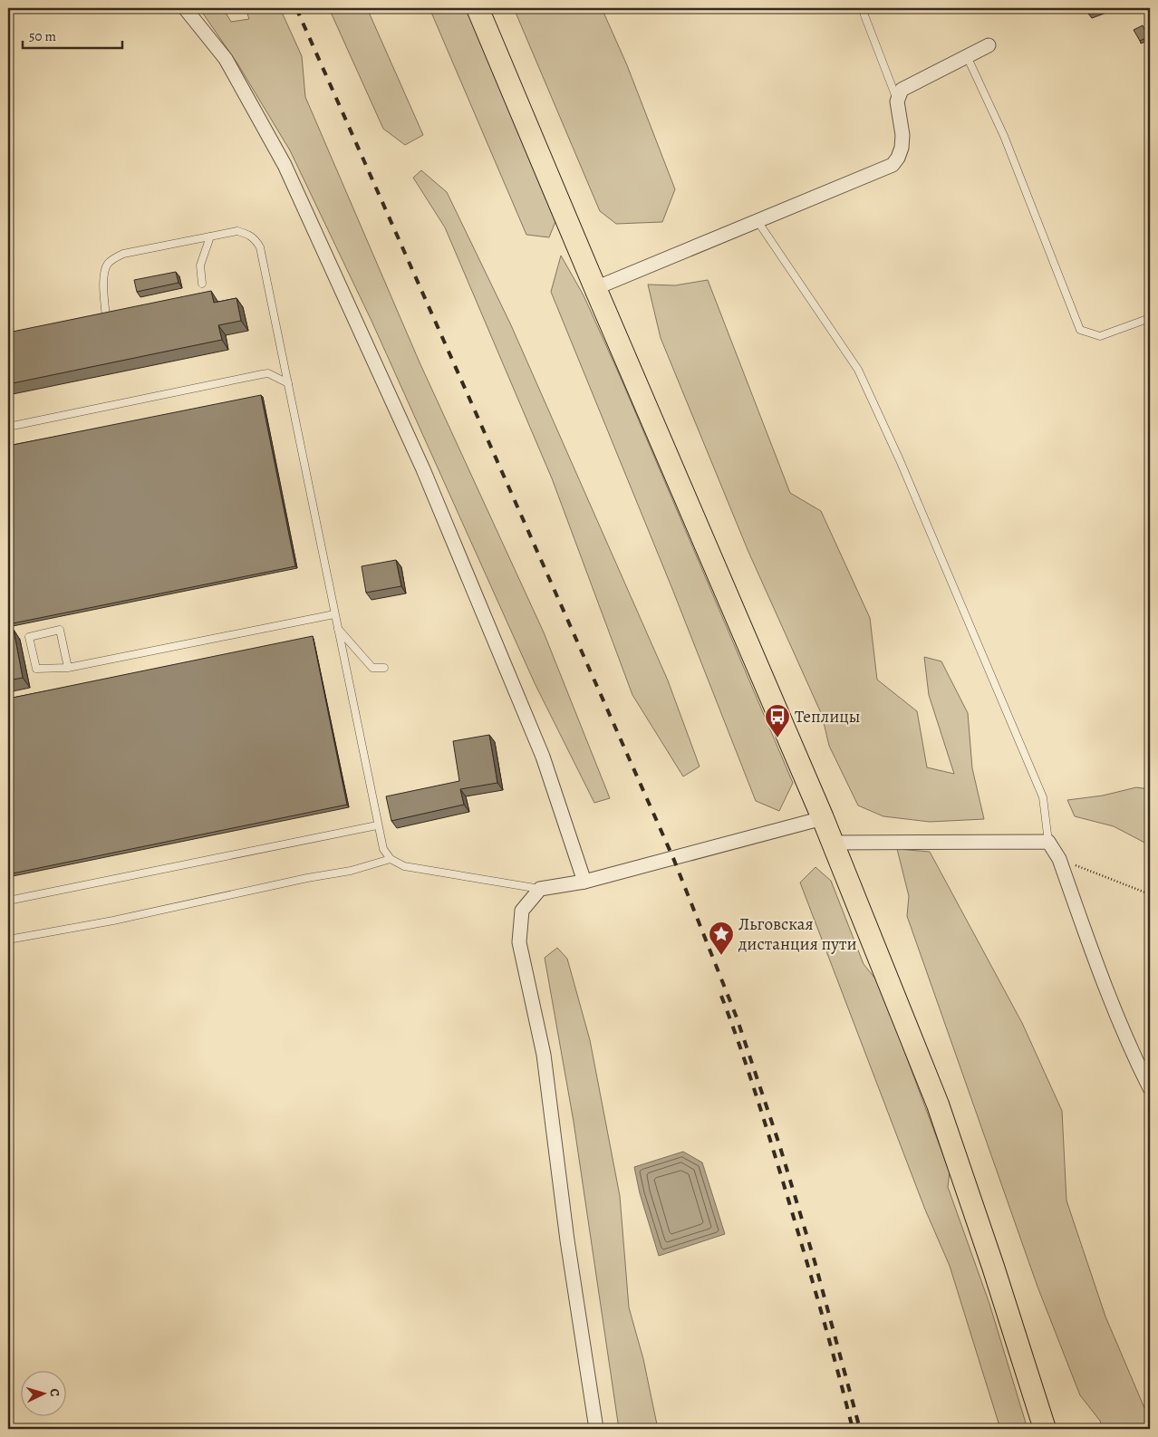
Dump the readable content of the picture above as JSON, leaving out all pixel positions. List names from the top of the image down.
{
  "places": {
    "bus stop": ["Теплицы"],
    "place": ["Льговская дистанция пути"]
  },
  "scale_bar": "50 m",
  "north": "right"
}
